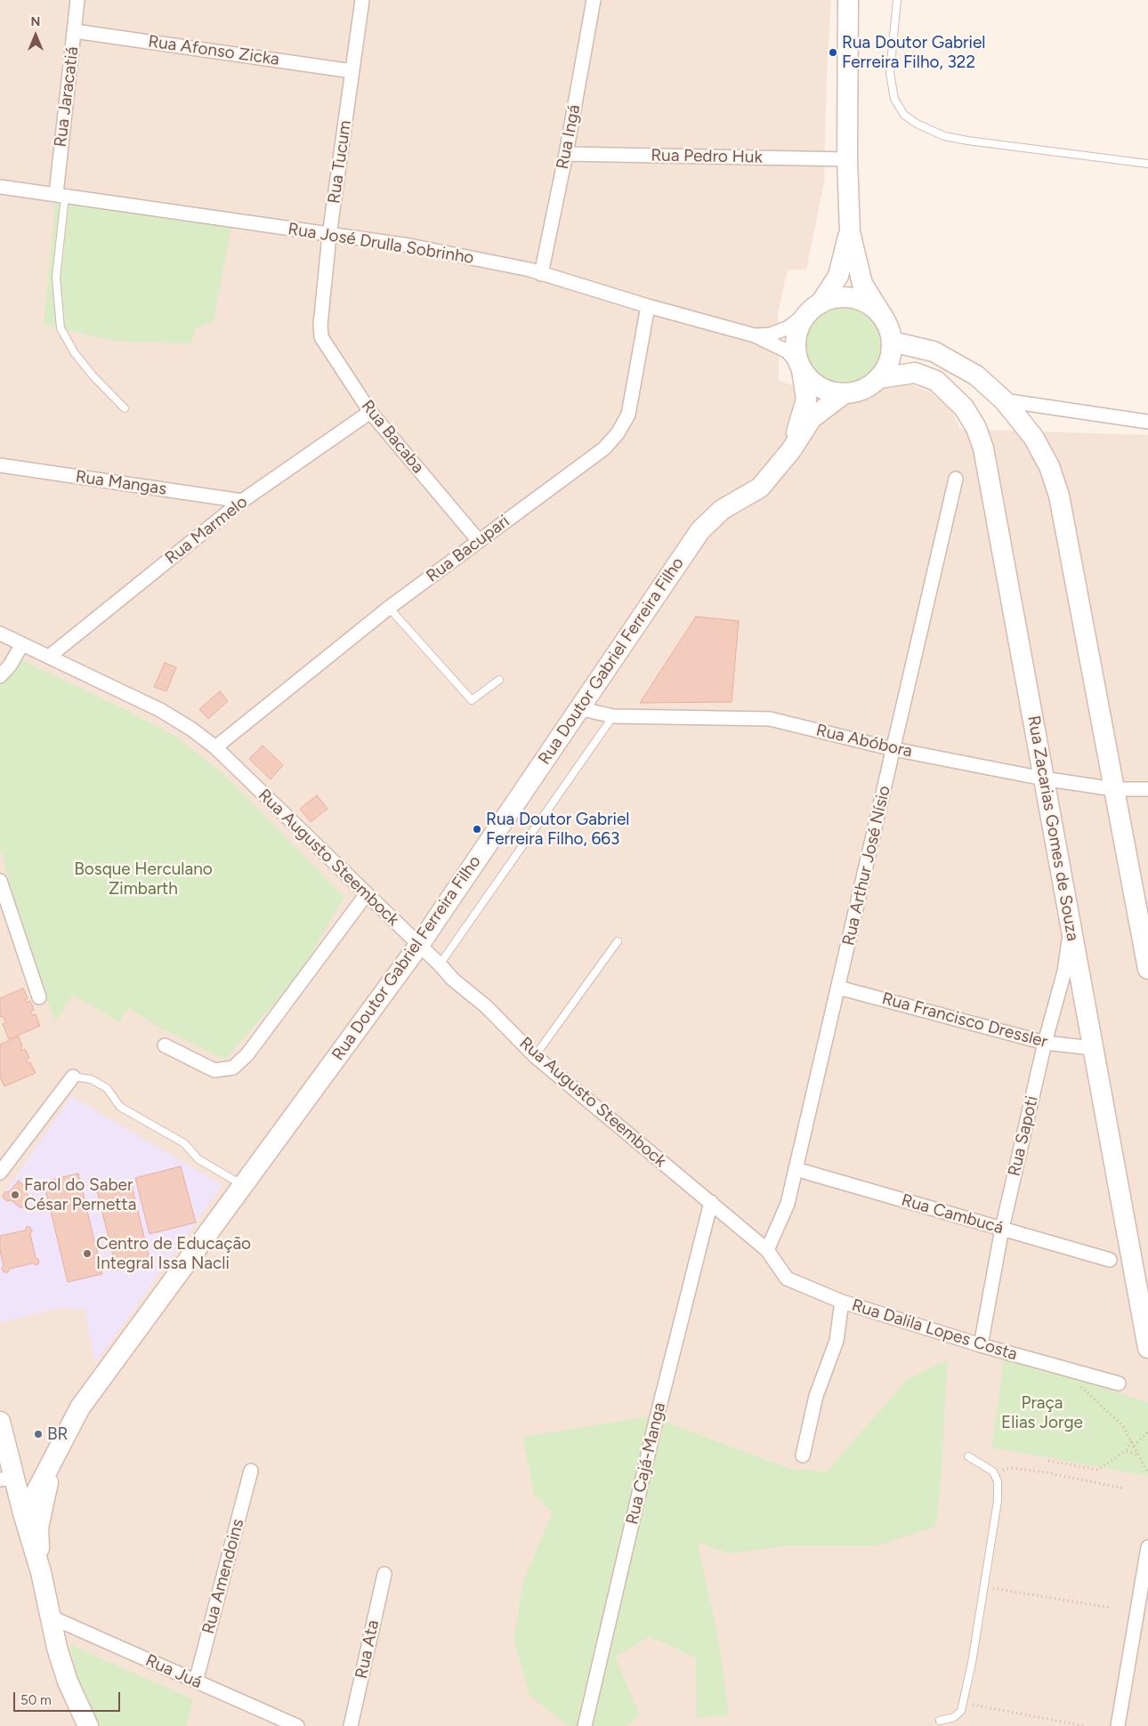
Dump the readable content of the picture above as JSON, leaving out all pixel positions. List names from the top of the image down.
{
  "streets": {
    "main road": ["Rua Doutor Gabriel Ferreira Filho", "Rua Zacarias Gomes de Souza"],
    "street": [
      "Rua Afonso Zicka",
      "Rua Jaracatiá",
      "Rua Ingá",
      "Rua Pedro Huk",
      "Rua Tucum",
      "Rua José Drulla Sobrinho",
      "Rua Bacaba",
      "Rua Mangas",
      "Rua Marmelo",
      "Rua Bacupari",
      "Rua Abóbora",
      "Rua Augusto Steembock",
      "Rua Arthur José Nísio",
      "Rua Francisco Dressler",
      "Rua Sapoti",
      "Rua Cambucá",
      "Rua Dalila Lopes Costa",
      "Rua Cajá-Manga",
      "Rua Amendoins",
      "Rua Ata",
      "Rua Juá"
    ]
  },
  "crossings": [
    ["Rua Afonso Zicka", "Rua Jaracatiá"],
    ["Rua Afonso Zicka", "Rua Tucum"],
    ["Rua Jaracatiá", "Rua José Drulla Sobrinho"],
    ["Rua Ingá", "Rua Pedro Huk"],
    ["Rua Ingá", "Rua José Drulla Sobrinho"],
    ["Rua Tucum", "Rua José Drulla Sobrinho"],
    ["Rua Tucum", "Rua Bacaba"],
    ["Rua José Drulla Sobrinho", "Rua Bacupari"],
    ["Rua José Drulla Sobrinho", "Rua Doutor Gabriel Ferreira Filho"],
    ["Rua José Drulla Sobrinho", "Rua Zacarias Gomes de Souza"],
    ["Rua Bacaba", "Rua Marmelo"],
    ["Rua Bacaba", "Rua Bacupari"],
    ["Rua Mangas", "Rua Marmelo"],
    ["Rua Marmelo", "Rua Augusto Steembock"],
    ["Rua Bacupari", "Rua Augusto Steembock"],
    ["Rua Doutor Gabriel Ferreira Filho", "Rua Abóbora"],
    ["Rua Doutor Gabriel Ferreira Filho", "Rua Zacarias Gomes de Souza"],
    ["Rua Doutor Gabriel Ferreira Filho", "Rua Augusto Steembock"],
    ["Rua Abóbora", "Rua Zacarias Gomes de Souza"],
    ["Rua Abóbora", "Rua Arthur José Nísio"],
    ["Rua Zacarias Gomes de Souza", "Rua Francisco Dressler"],
    ["Rua Zacarias Gomes de Souza", "Rua Sapoti"],
    ["Rua Augusto Steembock", "Rua Arthur José Nísio"],
    ["Rua Augusto Steembock", "Rua Dalila Lopes Costa"],
    ["Rua Augusto Steembock", "Rua Cajá-Manga"],
    ["Rua Arthur José Nísio", "Rua Francisco Dressler"],
    ["Rua Arthur José Nísio", "Rua Cambucá"],
    ["Rua Arthur José Nísio", "Rua Dalila Lopes Costa"],
    ["Rua Francisco Dressler", "Rua Sapoti"],
    ["Rua Sapoti", "Rua Cambucá"],
    ["Rua Sapoti", "Rua Dalila Lopes Costa"],
    ["Rua Amendoins", "Rua Juá"]
  ],
  "parks": ["Bosque Herculano Zimbarth", "Praça Elias Jorge"],
  "places": [
    "Rua Doutor Gabriel Ferreira Filho, 322",
    "Rua Doutor Gabriel Ferreira Filho, 663",
    "Farol do Saber César Pernetta",
    "Centro de Educação Integral Issa Nacli",
    "BR"
  ],
  "scale_bar": "50 m",
  "north": "top"
}
